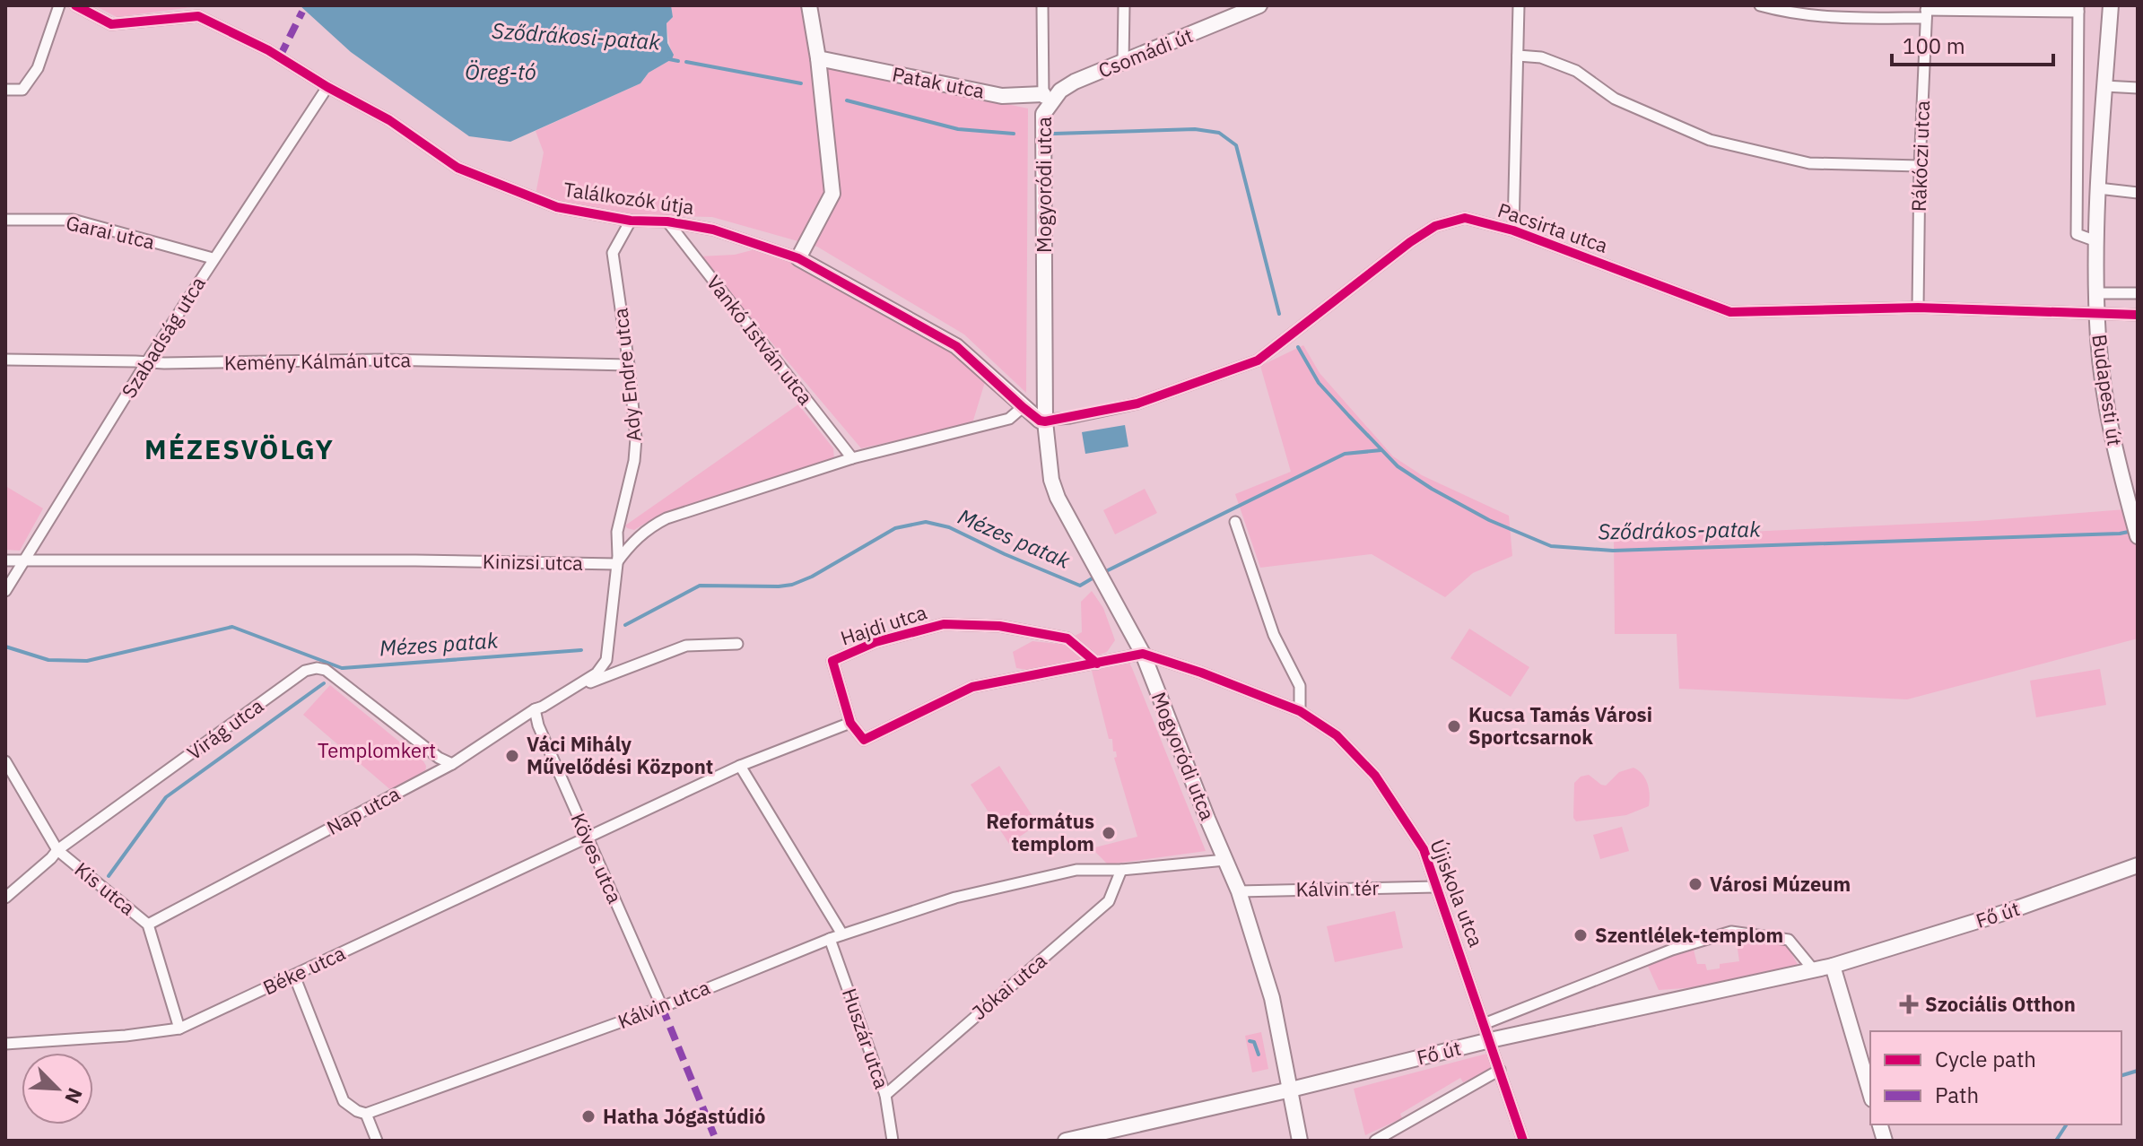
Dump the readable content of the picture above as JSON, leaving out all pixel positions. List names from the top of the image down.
{
  "streets": {
    "main road": [
      "Csomádi út",
      "Patak utca",
      "Mogyoródi utca",
      "Találkozók útja",
      "Budapesti út",
      "Fő út"
    ],
    "street": [
      "Rákóczi utca",
      "Pacsirta utca",
      "Garai utca",
      "Szabadság utca",
      "Vankó István utca",
      "Kemény Kálmán utca",
      "Ady Endre utca",
      "Kinizsi utca",
      "Hajdi utca",
      "Virág utca",
      "Nap utca",
      "Köves utca",
      "Kis utca",
      "Kálvin tér",
      "Újiskola utca",
      "Béke utca",
      "Jókai utca",
      "Kálvin utca",
      "Huszár utca"
    ]
  },
  "crossings": [
    ["Csomádi út", "Patak utca"],
    ["Csomádi út", "Mogyoródi utca"],
    ["Patak utca", "Mogyoródi utca"],
    ["Rákóczi utca", "Pacsirta utca"],
    ["Mogyoródi utca", "Találkozók útja"],
    ["Mogyoródi utca", "Pacsirta utca"],
    ["Mogyoródi utca", "Kálvin tér"],
    ["Mogyoródi utca", "Újiskola utca"],
    ["Mogyoródi utca", "Fő út"],
    ["Találkozók útja", "Pacsirta utca"],
    ["Találkozók útja", "Szabadság utca"],
    ["Találkozók útja", "Vankó István utca"],
    ["Találkozók útja", "Ady Endre utca"],
    ["Pacsirta utca", "Budapesti út"],
    ["Garai utca", "Szabadság utca"],
    ["Szabadság utca", "Kemény Kálmán utca"],
    ["Szabadság utca", "Kinizsi utca"],
    ["Kemény Kálmán utca", "Ady Endre utca"],
    ["Ady Endre utca", "Kinizsi utca"],
    ["Ady Endre utca", "Nap utca"],
    ["Virág utca", "Nap utca"],
    ["Virág utca", "Kis utca"],
    ["Nap utca", "Köves utca"],
    ["Nap utca", "Kis utca"],
    ["Köves utca", "Béke utca"],
    ["Köves utca", "Kálvin utca"],
    ["Kis utca", "Béke utca"],
    ["Kálvin tér", "Újiskola utca"],
    ["Újiskola utca", "Fő út"],
    ["Jókai utca", "Kálvin utca"],
    ["Jókai utca", "Huszár utca"],
    ["Kálvin utca", "Huszár utca"]
  ],
  "districts": ["MÉZESVÖLGY"],
  "water": [
    "Sződrákosi-patak",
    "Öreg-tó",
    "Sződrákos-patak",
    "Mézes patak"
  ],
  "parks": ["Templomkert"],
  "places": {
    "other": [
      "Kucsa Tamás Városi Sportcsarnok",
      "Váci Mihály Művelődési Központ",
      "Református templom",
      "Városi Múzeum",
      "Szentlélek-templom",
      "Hatha Jógastúdió"
    ],
    "health": ["Szociális Otthon"]
  },
  "legend": ["Cycle path", "Path"],
  "scale_bar": "100 m",
  "north": "bottom right"
}
